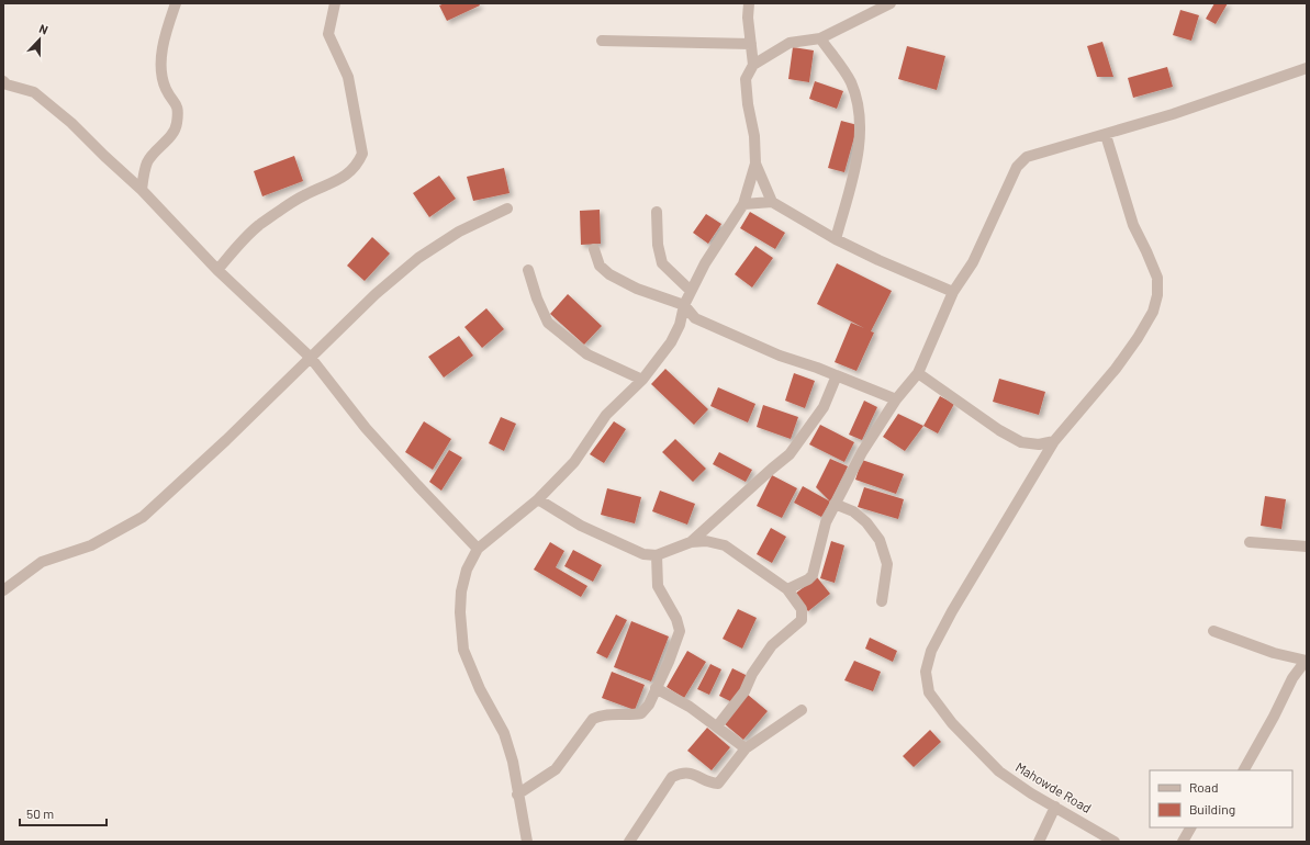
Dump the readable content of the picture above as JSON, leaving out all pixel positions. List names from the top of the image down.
{
  "streets": {
    "street": ["Mahowde Road"]
  },
  "legend": ["Road", "Building"],
  "scale_bar": "50 m",
  "north": "top"
}
